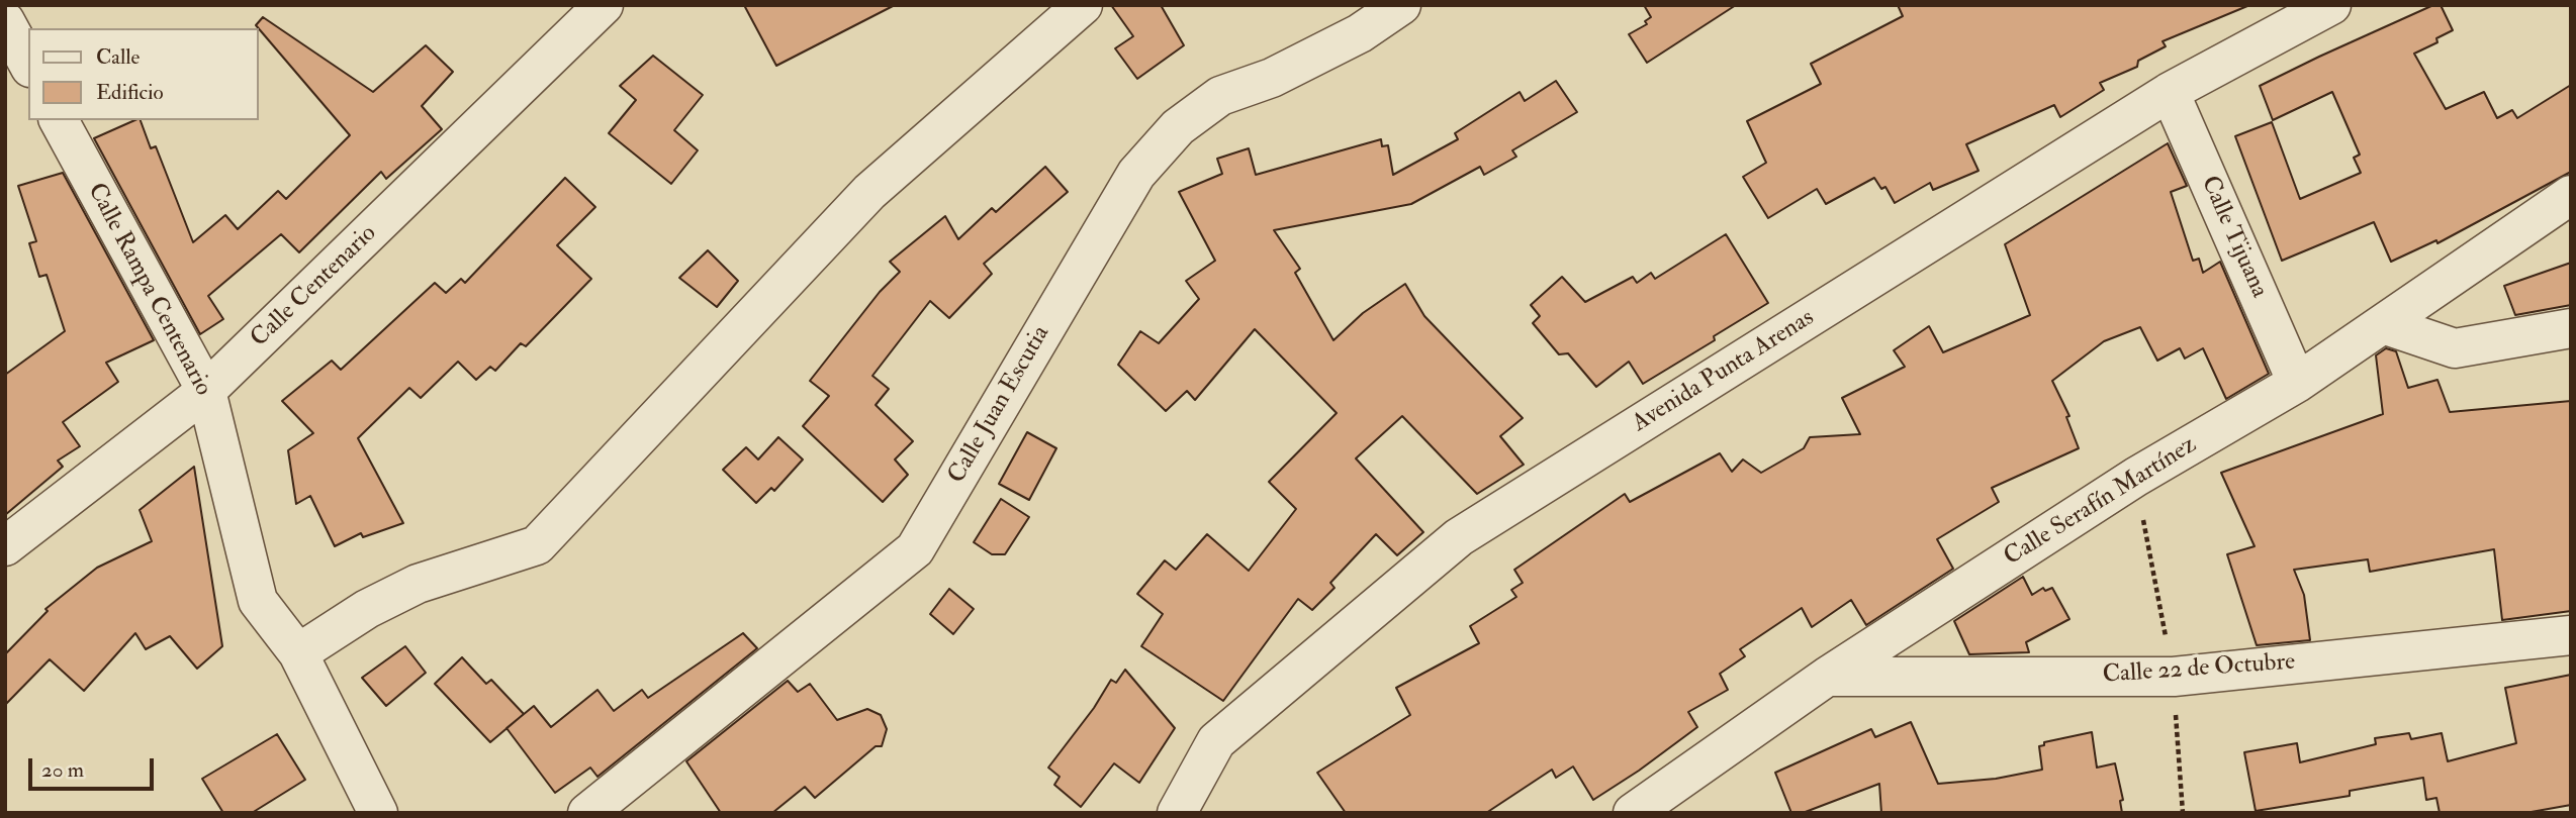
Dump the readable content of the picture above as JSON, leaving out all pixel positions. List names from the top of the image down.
{
  "streets": {
    "street": [
      "Calle Tijuana",
      "Calle Centenario",
      "Calle Rampa Centenario",
      "Avenida Punta Arenas",
      "Calle Juan Escutia",
      "Calle Serafín Martínez",
      "Calle 22 de Octubre"
    ]
  },
  "crossings": [
    ["Calle Tijuana", "Avenida Punta Arenas"],
    ["Calle Tijuana", "Calle Serafín Martínez"],
    ["Calle Centenario", "Calle Rampa Centenario"],
    ["Calle Serafín Martínez", "Calle 22 de Octubre"]
  ],
  "legend": ["Calle", "Edificio"],
  "scale_bar": "20 m"
}
